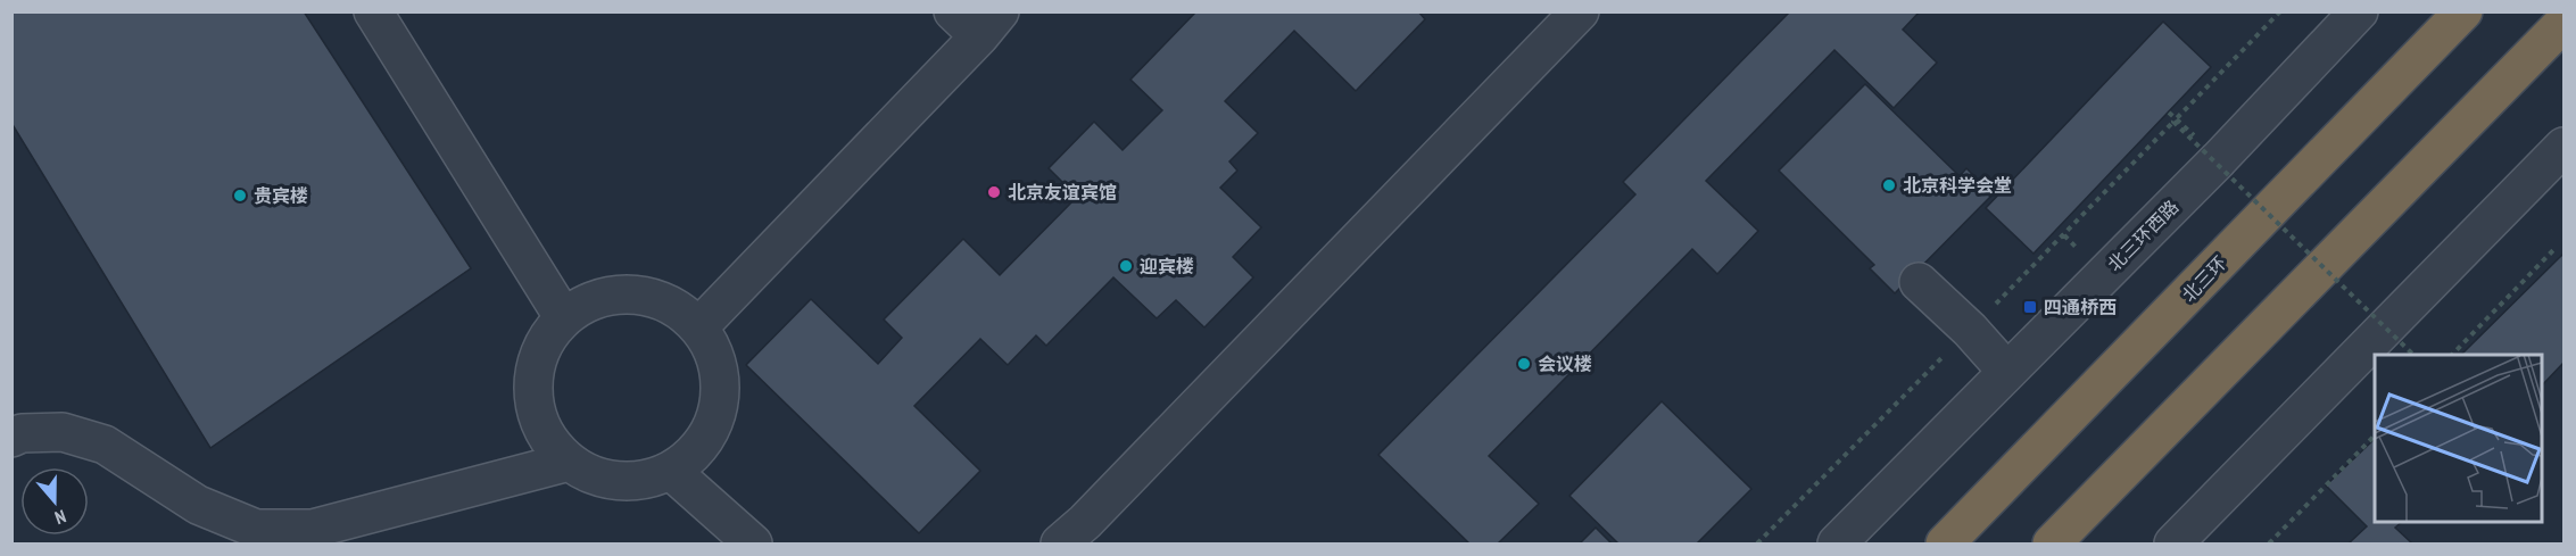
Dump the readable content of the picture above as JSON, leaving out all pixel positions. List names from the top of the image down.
{
  "streets": {
    "highway": ["北三环"],
    "street": ["北三环西路"]
  },
  "places": {
    "other": [
      "北京科学会堂",
      "北京友谊宾馆",
      "贵宾楼",
      "迎宾楼",
      "会议楼"
    ],
    "transit": ["四通桥西"]
  },
  "north": "bottom"
}
